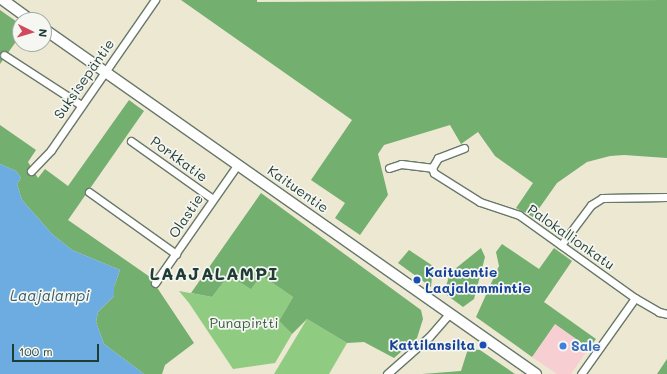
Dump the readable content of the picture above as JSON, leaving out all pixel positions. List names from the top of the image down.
{
  "streets": {
    "street": [
      "Suksisepäntie",
      "Porkkatie",
      "Kaituentie",
      "Olastie",
      "Palokallionkatu"
    ]
  },
  "crossings": [
    ["Suksisepäntie", "Kaituentie"],
    ["Porkkatie", "Olastie"],
    ["Kaituentie", "Olastie"]
  ],
  "districts": ["LAAJALAMPI"],
  "water": ["Laajalampi"],
  "parks": ["Punapirtti"],
  "places": ["Kaituentie Laajalammintie", "Kattilansilta", "Sale"],
  "scale_bar": "100 m",
  "north": "right"
}
